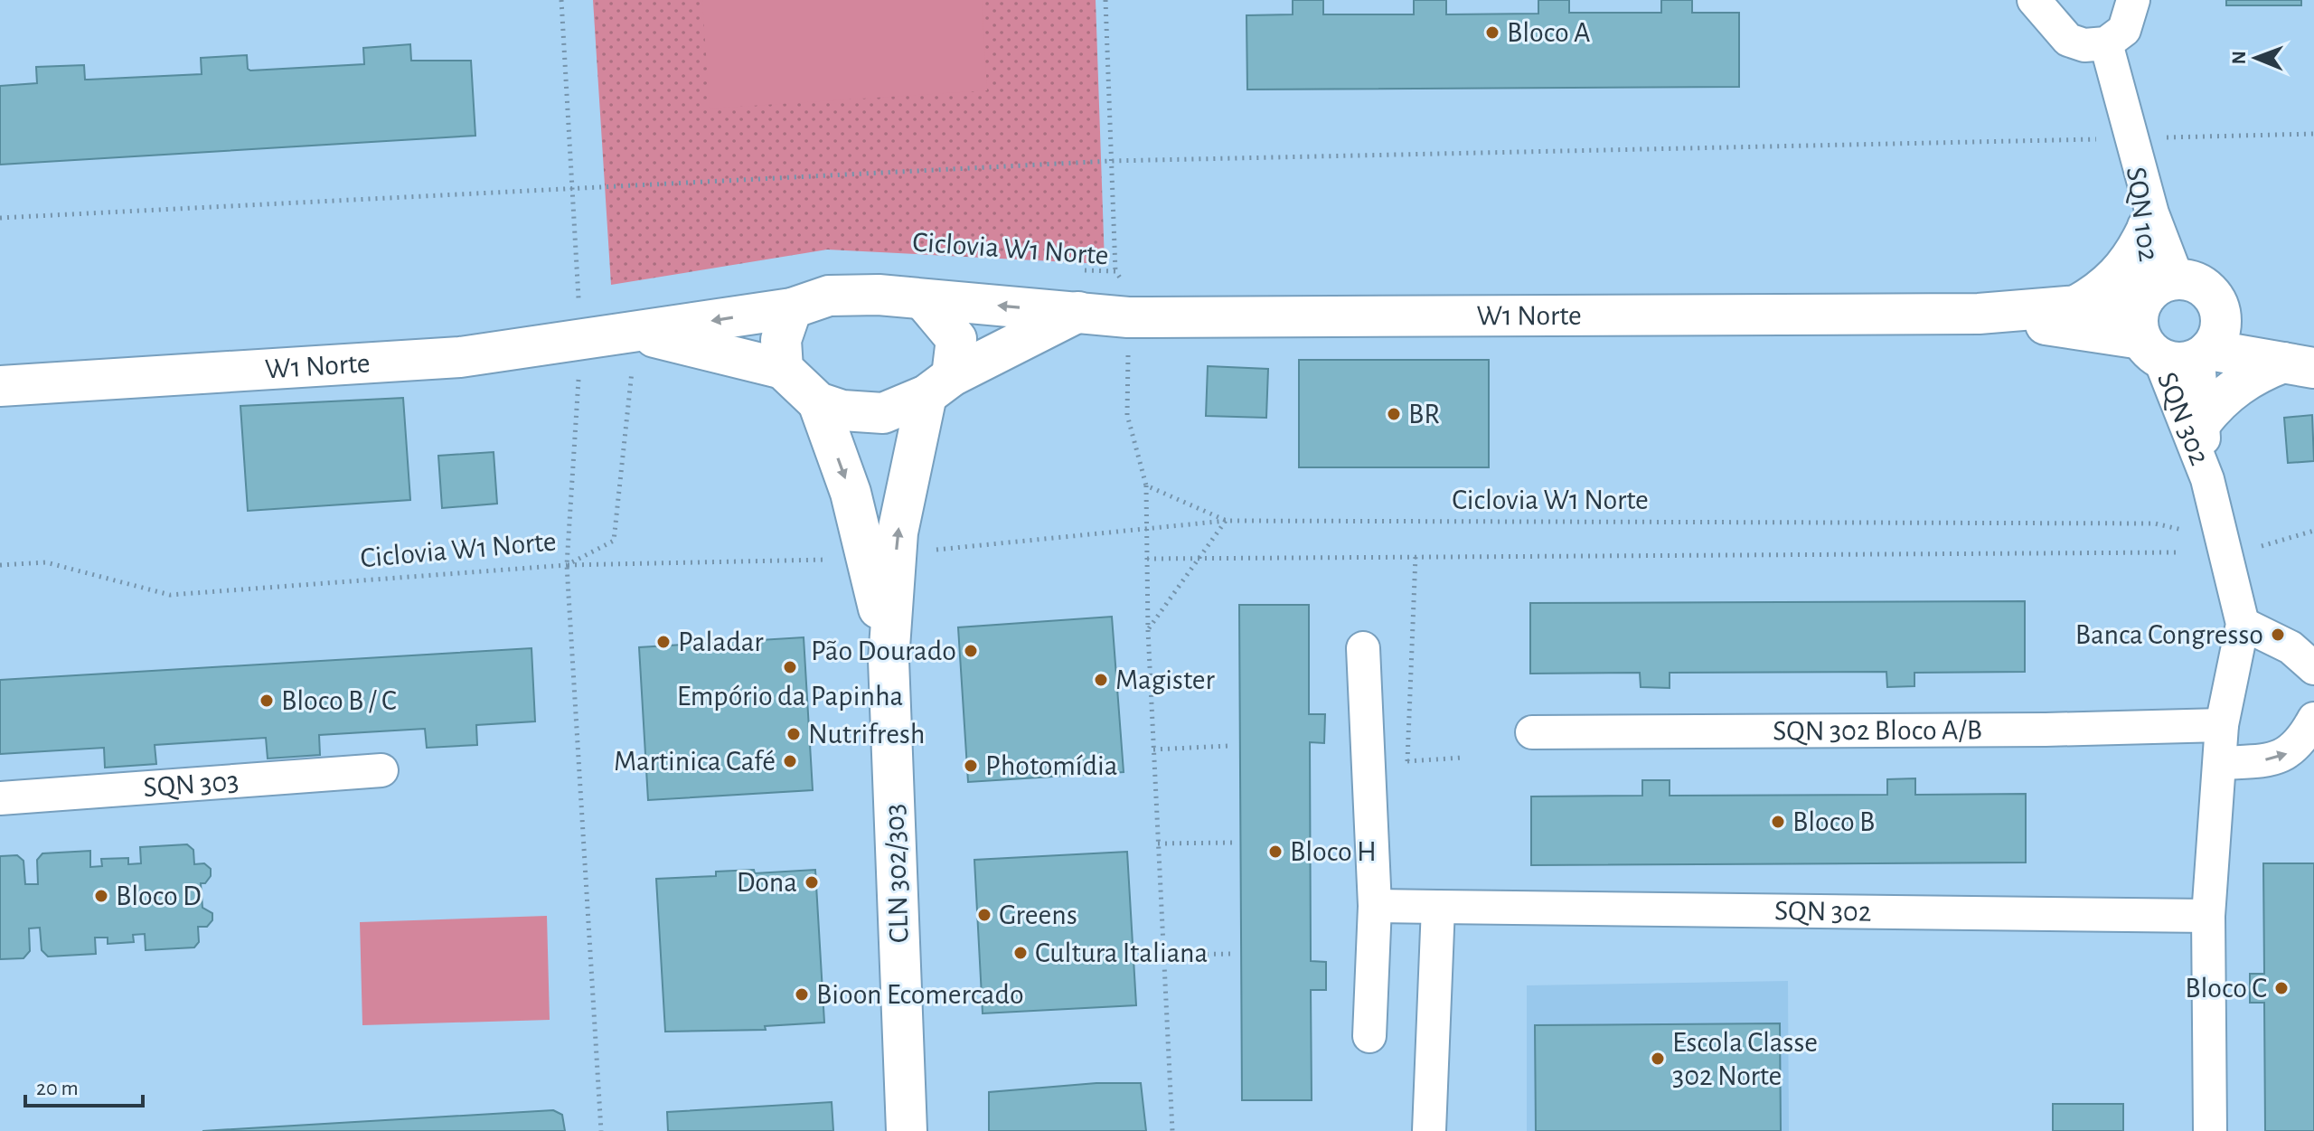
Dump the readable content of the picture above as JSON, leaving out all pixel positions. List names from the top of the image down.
{
  "streets": {
    "street": [
      "SQN 102",
      "W1 Norte",
      "SQN 302",
      "SQN 302 Bloco A/B",
      "SQN 303",
      "CLN 302/303"
    ],
    "path": ["Ciclovia W1 Norte"]
  },
  "crossings": [
    ["SQN 102", "W1 Norte"],
    ["SQN 102", "SQN 302"],
    ["Ciclovia W1 Norte", "W1 Norte"],
    ["Ciclovia W1 Norte", "SQN 302"],
    ["W1 Norte", "SQN 302"],
    ["W1 Norte", "CLN 302/303"],
    ["SQN 302", "SQN 302 Bloco A/B"]
  ],
  "places": [
    "Bloco A",
    "BR",
    "Banca Congresso",
    "Paladar",
    "Pão Dourado",
    "Empório da Papinha",
    "Magister",
    "Bloco B / C",
    "Nutrifresh",
    "Martinica Café",
    "Photomídia",
    "Bloco B",
    "Bloco H",
    "Dona",
    "Bloco D",
    "Greens",
    "Cultura Italiana",
    "Bloco C",
    "Bioon Ecomercado",
    "Escola Classe 302 Norte"
  ],
  "scale_bar": "20 m",
  "north": "left"
}
